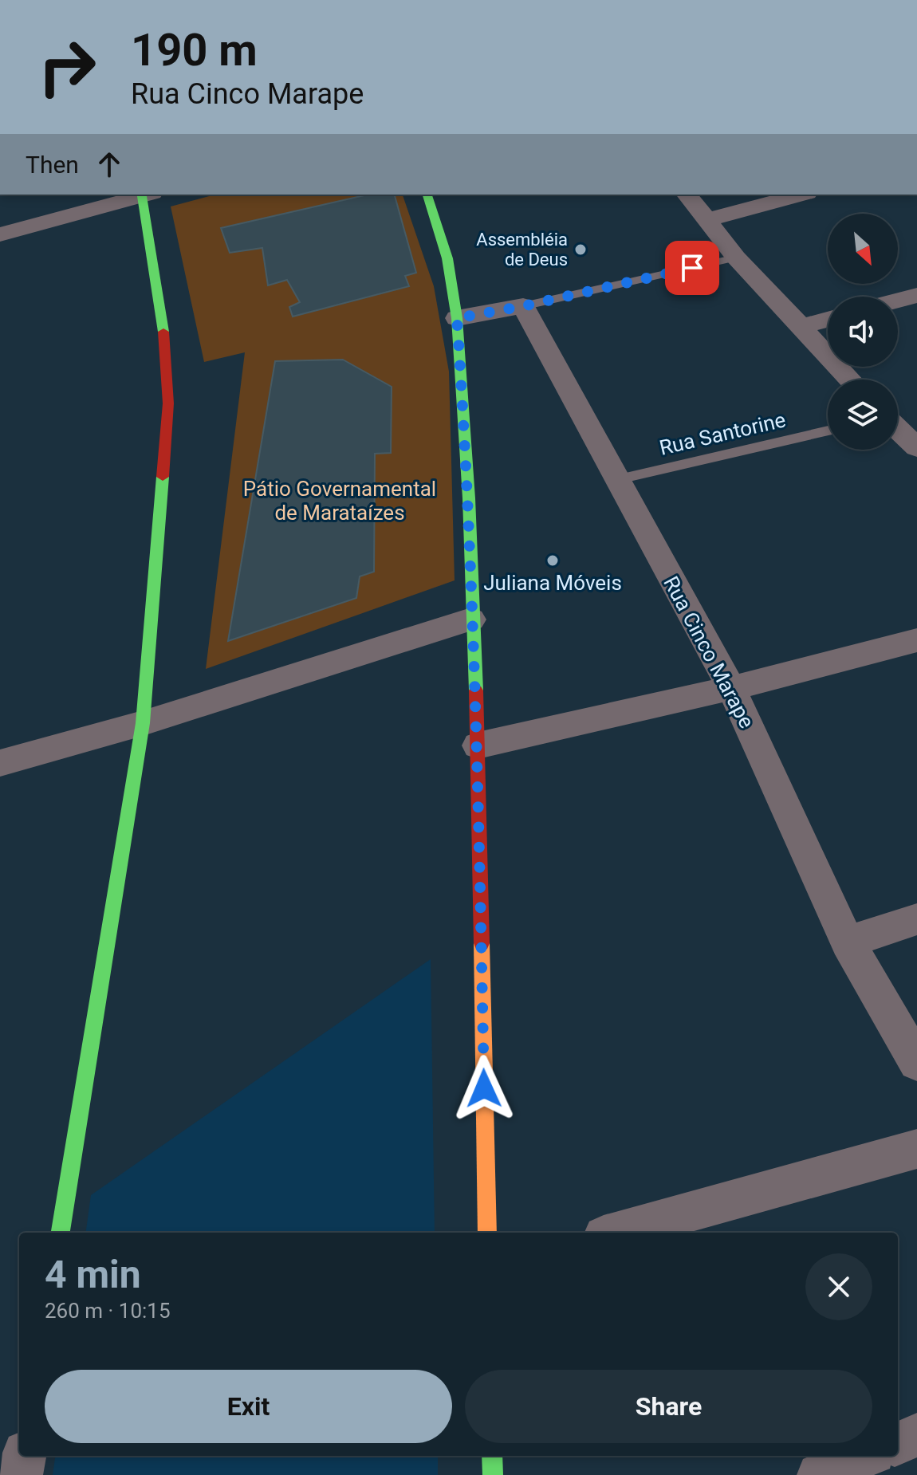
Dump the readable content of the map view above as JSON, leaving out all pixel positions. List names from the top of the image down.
{
  "streets": {
    "street": ["Rua Cinco Marape"],
    "lane": ["Rua Santorine"]
  },
  "crossings": [
    ["Rua Santorine", "Rua Cinco Marape"]
  ],
  "parks": ["Pátio Governamental de Marataízes"],
  "places": ["Assembléia de Deus", "Juliana Móveis"],
  "north": "bottom right",
  "page": {
    "turn": ["190 m", "Rua Cinco Marape"],
    "then": "Then",
    "heading": ["4 min", "260 m · 10:15"],
    "buttons": ["Exit", "Share"]
  }
}
